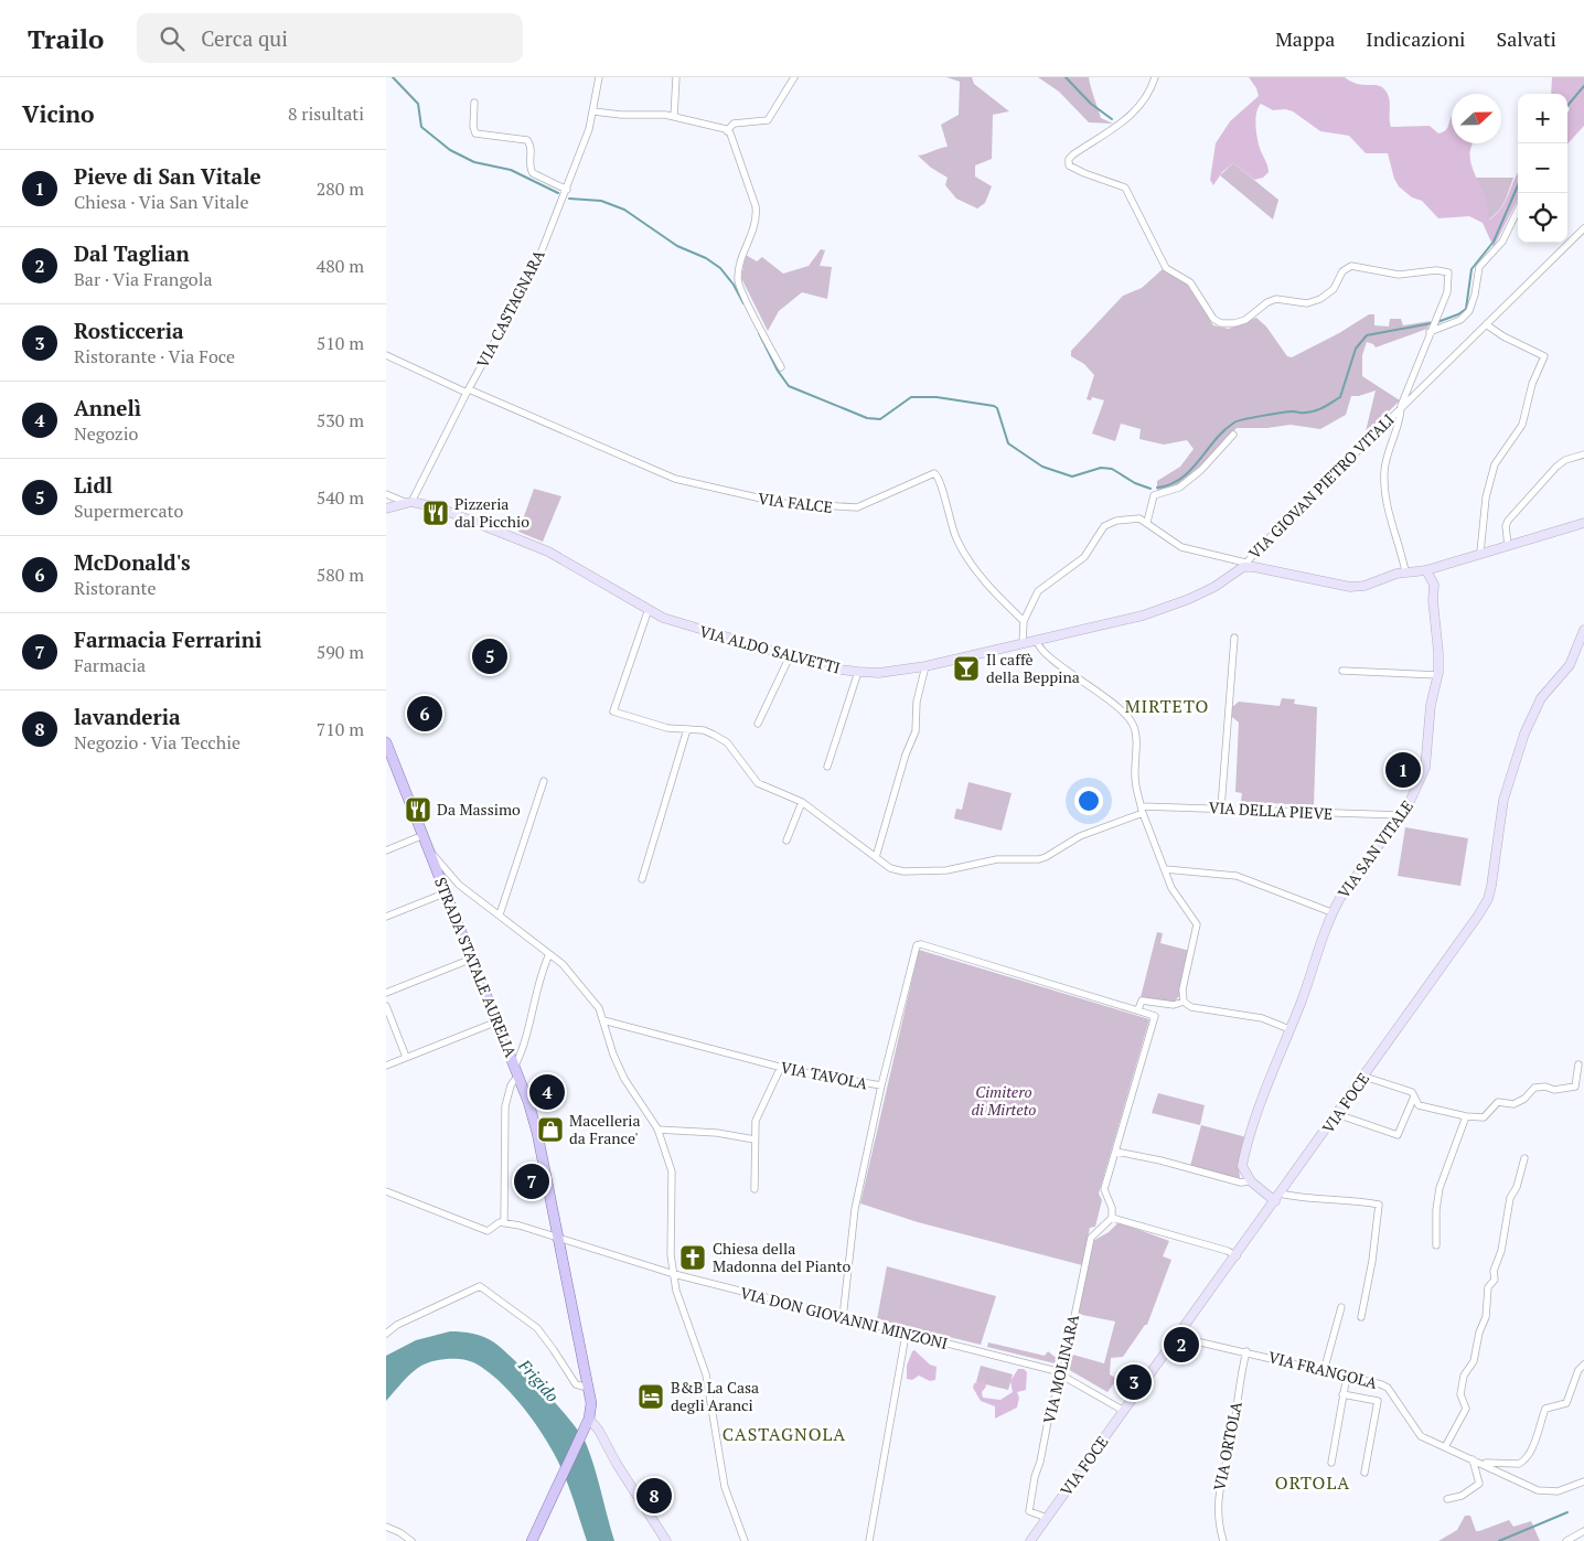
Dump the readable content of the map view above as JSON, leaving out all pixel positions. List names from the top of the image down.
{
  "streets": {
    "main road": ["STRADA STATALE AURELIA"],
    "street": [
      "VIA CASTAGNARA",
      "VIA GIOVAN PIETRO VITALI",
      "VIA FALCE",
      "VIA ALDO SALVETTI",
      "VIA DELLA PIEVE",
      "VIA SAN VITALE",
      "VIA TAVOLA",
      "VIA FOCE",
      "VIA DON GIOVANNI MINZONI",
      "VIA MOLINARA",
      "VIA FRANGOLA",
      "VIA ORTOLA"
    ]
  },
  "crossings": [
    ["VIA CASTAGNARA", "VIA FALCE"],
    ["VIA CASTAGNARA", "VIA ALDO SALVETTI"],
    ["VIA GIOVAN PIETRO VITALI", "VIA ALDO SALVETTI"],
    ["VIA DELLA PIEVE", "VIA SAN VITALE"],
    ["STRADA STATALE AURELIA", "VIA DON GIOVANNI MINZONI"],
    ["VIA TAVOLA", "VIA DON GIOVANNI MINZONI"],
    ["VIA FOCE", "VIA DON GIOVANNI MINZONI"],
    ["VIA FOCE", "VIA MOLINARA"],
    ["VIA FOCE", "VIA FRANGOLA"],
    ["VIA DON GIOVANNI MINZONI", "VIA MOLINARA"],
    ["VIA FRANGOLA", "VIA ORTOLA"]
  ],
  "districts": ["MIRTETO", "CASTAGNOLA", "ORTOLA"],
  "water": ["Frigido"],
  "parks": ["Cimitero di Mirteto"],
  "places": {
    "restaurant": ["Pizzeria dal Picchio", "Da Massimo"],
    "bar": ["Il caffè della Beppina"],
    "shop": ["Macelleria da France'"],
    "church": ["Chiesa della Madonna del Pianto"],
    "hotel": ["B&B La Casa degli Aranci"]
  },
  "north": "right",
  "page": {
    "header": "Trailo",
    "search": "Cerca qui",
    "nav": ["Mappa", "Indicazioni", "Salvati"],
    "heading": ["Vicino", "8 risultati"],
    "map_buttons": ["+", "−"],
    "list": [
      {
        "mark": "1",
        "name": "Pieve di San Vitale",
        "note": "Chiesa · Via San Vitale",
        "value": "280 m"
      },
      {
        "mark": "2",
        "name": "Dal Taglian",
        "note": "Bar · Via Frangola",
        "value": "480 m"
      },
      {
        "mark": "3",
        "name": "Rosticceria",
        "note": "Ristorante · Via Foce",
        "value": "510 m"
      },
      {
        "mark": "4",
        "name": "Annelì",
        "note": "Negozio",
        "value": "530 m"
      },
      {
        "mark": "5",
        "name": "Lidl",
        "note": "Supermercato",
        "value": "540 m"
      },
      {
        "mark": "6",
        "name": "McDonald's",
        "note": "Ristorante",
        "value": "580 m"
      },
      {
        "mark": "7",
        "name": "Farmacia Ferrarini",
        "note": "Farmacia",
        "value": "590 m"
      },
      {
        "mark": "8",
        "name": "lavanderia",
        "note": "Negozio · Via Tecchie",
        "value": "710 m"
      }
    ],
    "pins": [
      "5",
      "6",
      "1",
      "4",
      "7",
      "2",
      "3",
      "8"
    ]
  }
}
